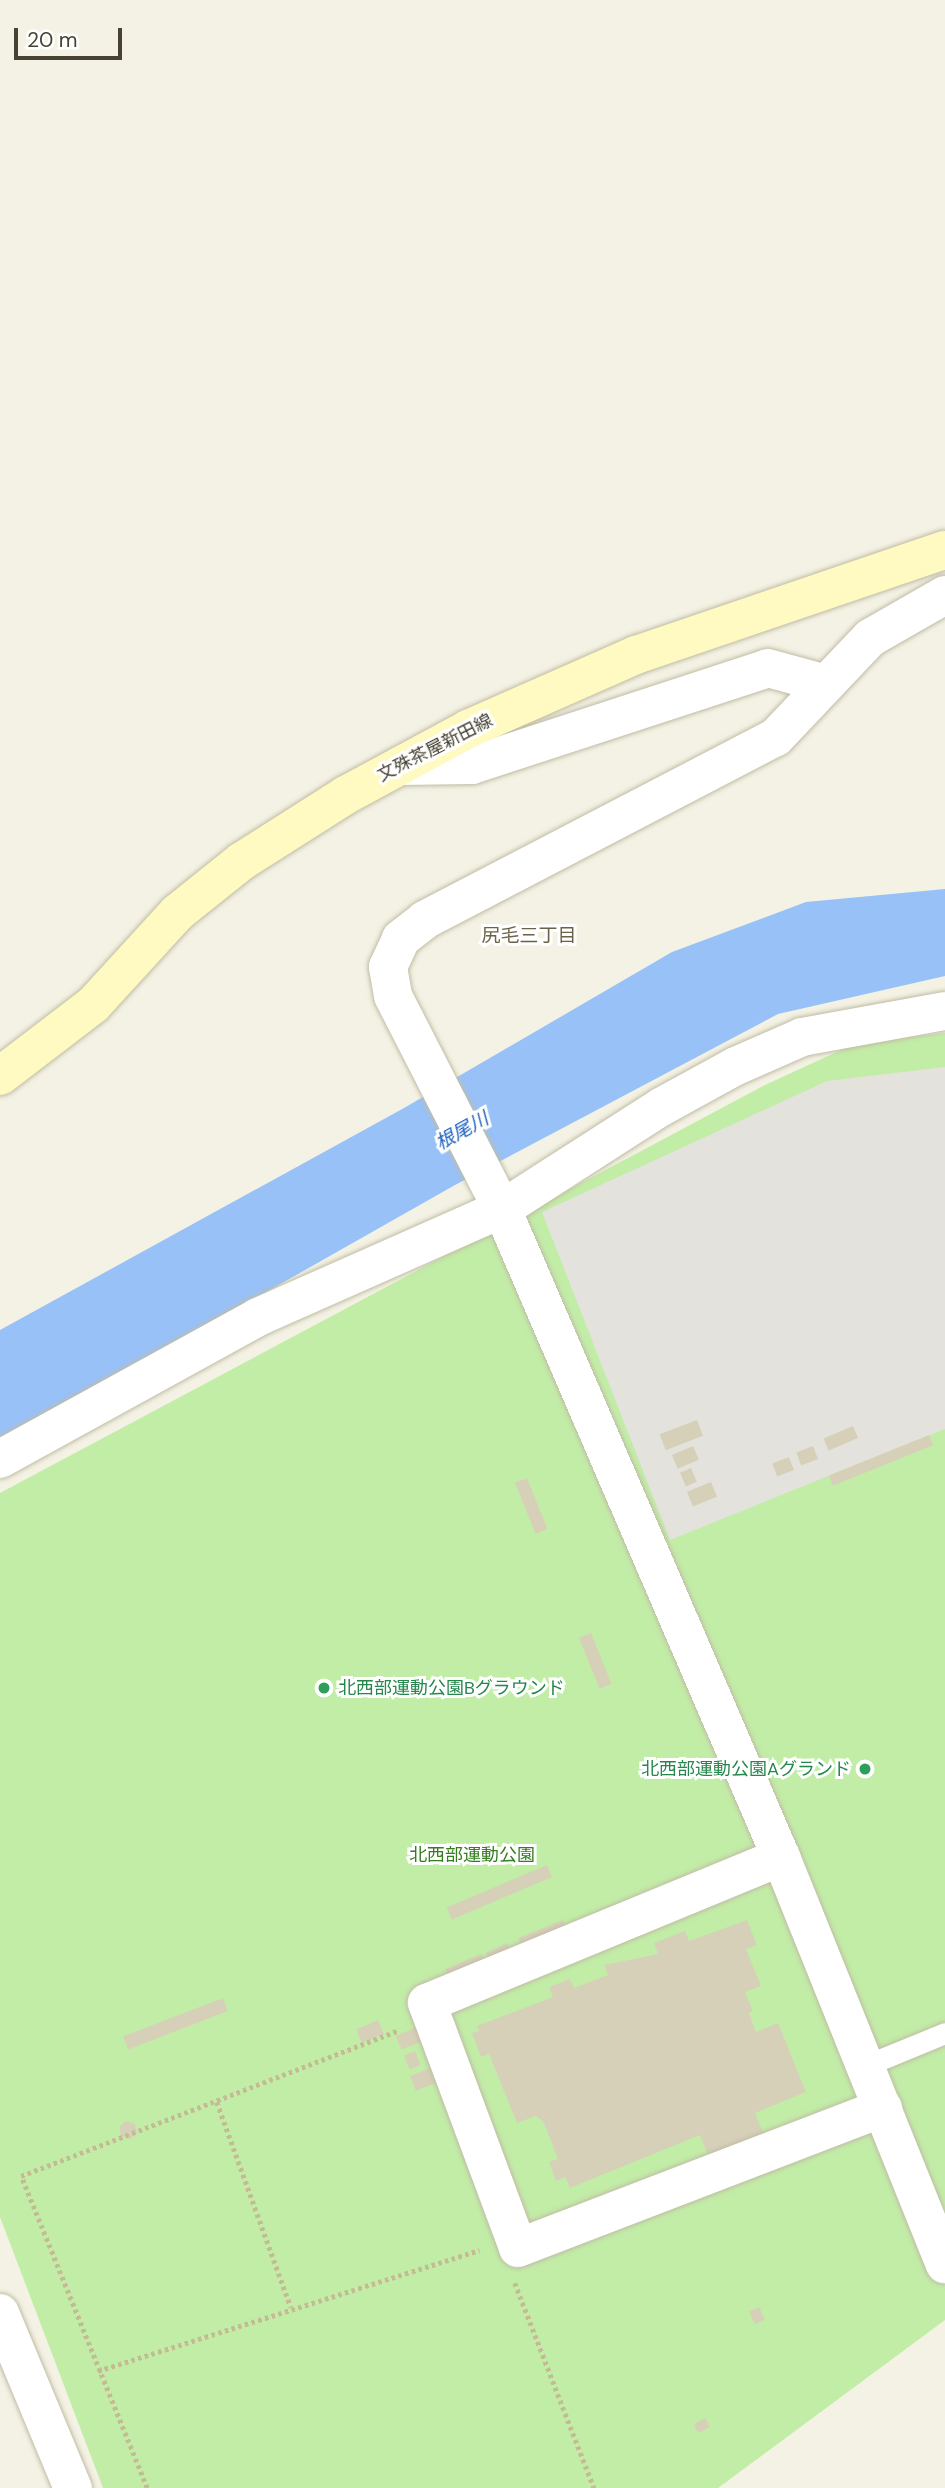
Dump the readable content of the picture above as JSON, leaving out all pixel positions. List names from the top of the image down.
{
  "streets": {
    "main road": ["文殊茶屋新田線"]
  },
  "districts": ["尻毛三丁目"],
  "water": ["根尾川"],
  "parks": ["北西部運動公園"],
  "places": ["北西部運動公園Bグラウンド", "北西部運動公園Aグランド"],
  "scale_bar": "20 m"
}
